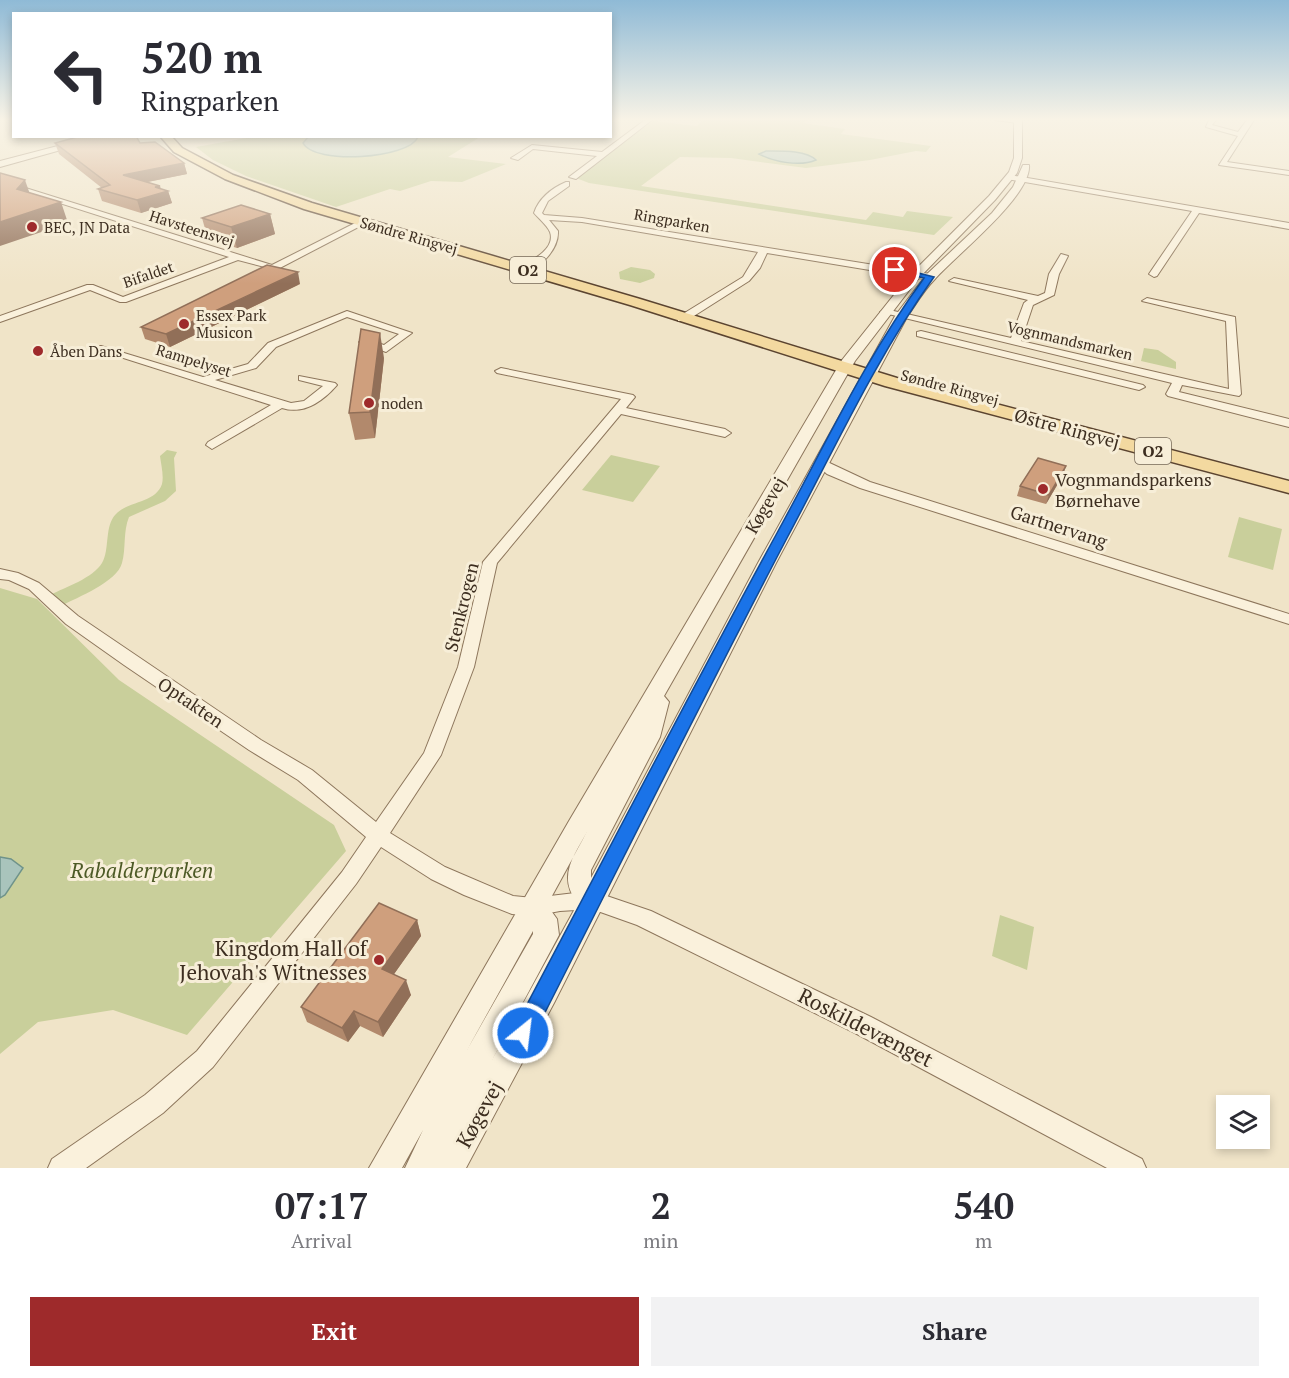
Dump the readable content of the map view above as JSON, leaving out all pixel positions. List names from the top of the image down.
{
  "streets": {
    "main road": ["Søndre Ringvej", "O2", "Østre Ringvej"],
    "street": [
      "Ringparken",
      "Havsteensvej",
      "Bifaldet",
      "Vognmandsmarken",
      "Rampelyset",
      "Køgevej",
      "Gartnervang",
      "Stenkrogen",
      "Optakten",
      "Roskildevænget"
    ]
  },
  "crossings": [
    ["Ringparken", "Køgevej"],
    ["Havsteensvej", "Søndre Ringvej"],
    ["Havsteensvej", "Bifaldet"],
    ["Søndre Ringvej", "Østre Ringvej"],
    ["Søndre Ringvej", "Køgevej"],
    ["Vognmandsmarken", "Køgevej"],
    ["Østre Ringvej", "Køgevej"],
    ["Køgevej", "Gartnervang"],
    ["Køgevej", "Optakten"],
    ["Køgevej", "Roskildevænget"],
    ["Stenkrogen", "Optakten"]
  ],
  "parks": ["Rabalderparken"],
  "places": [
    "BEC, JN Data",
    "Essex Park Musicon",
    "Åben Dans",
    "noden",
    "Vognmandsparkens Børnehave",
    "Kingdom Hall of Jehovah's Witnesses"
  ],
  "page": {
    "turn": ["520 m", "Ringparken"],
    "eta": [
      "07:17",
      "Arrival",
      "2",
      "min",
      "540",
      "m"
    ],
    "buttons": ["Exit", "Share"]
  }
}
